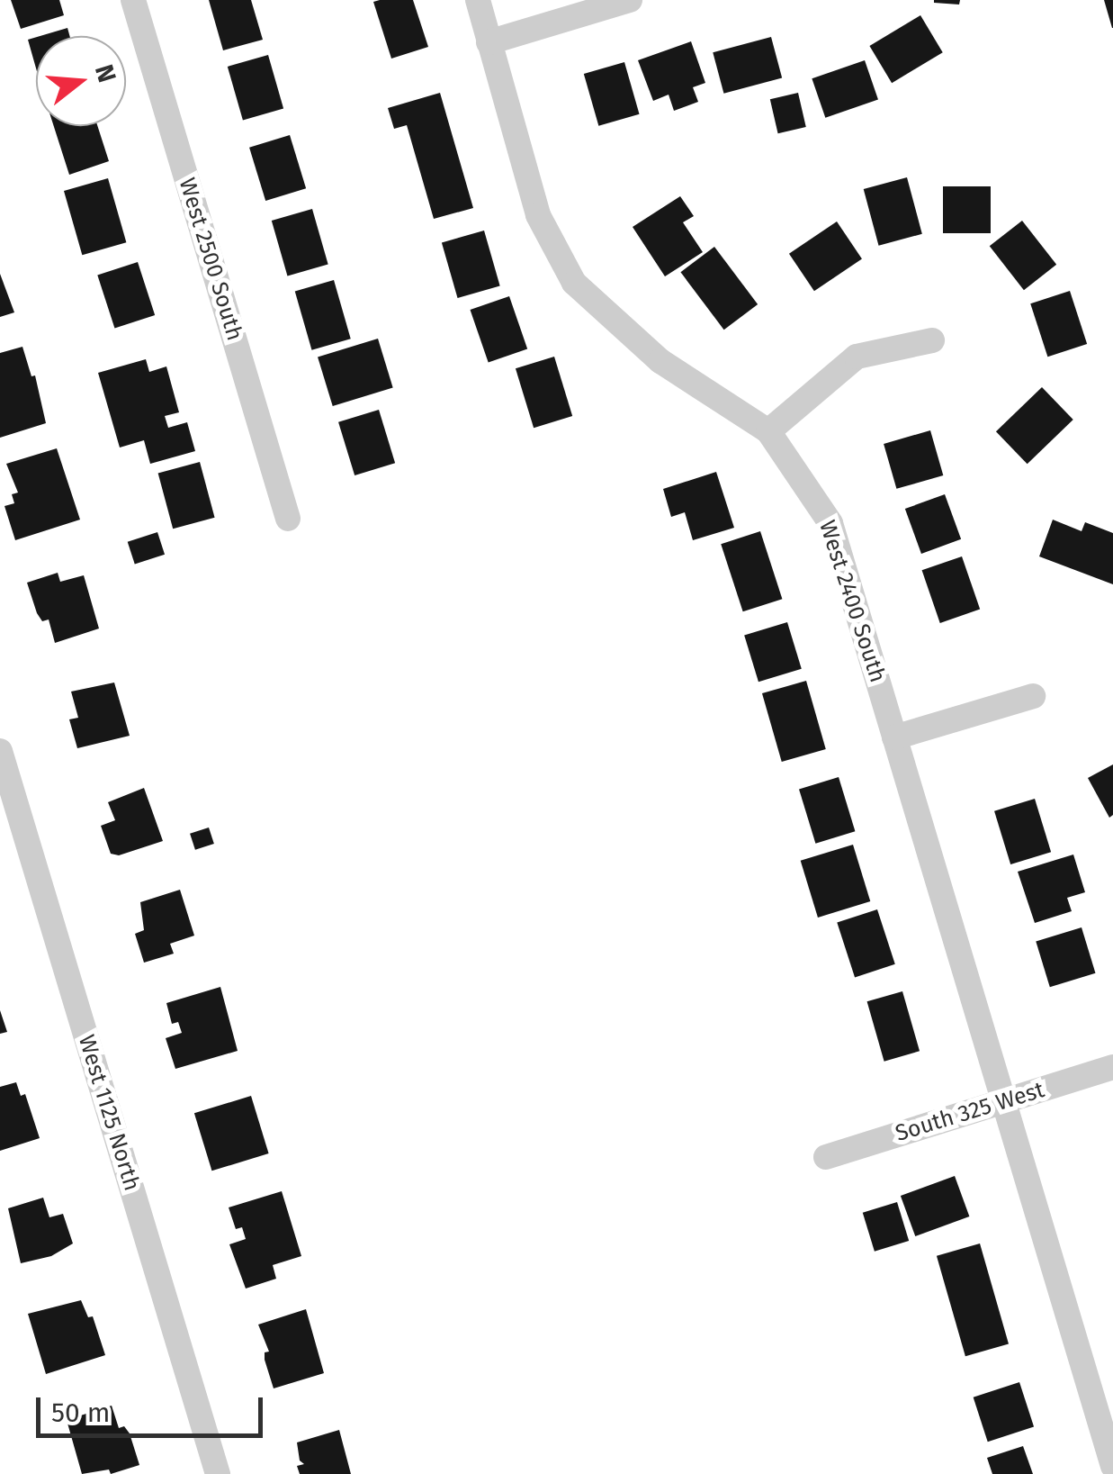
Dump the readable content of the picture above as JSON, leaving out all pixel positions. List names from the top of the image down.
{
  "streets": {
    "street": [
      "West 2500 South",
      "West 2400 South",
      "South 325 West",
      "West 1125 North"
    ]
  },
  "crossings": [
    ["West 2400 South", "South 325 West"]
  ],
  "scale_bar": "50 m",
  "north": "right"
}
